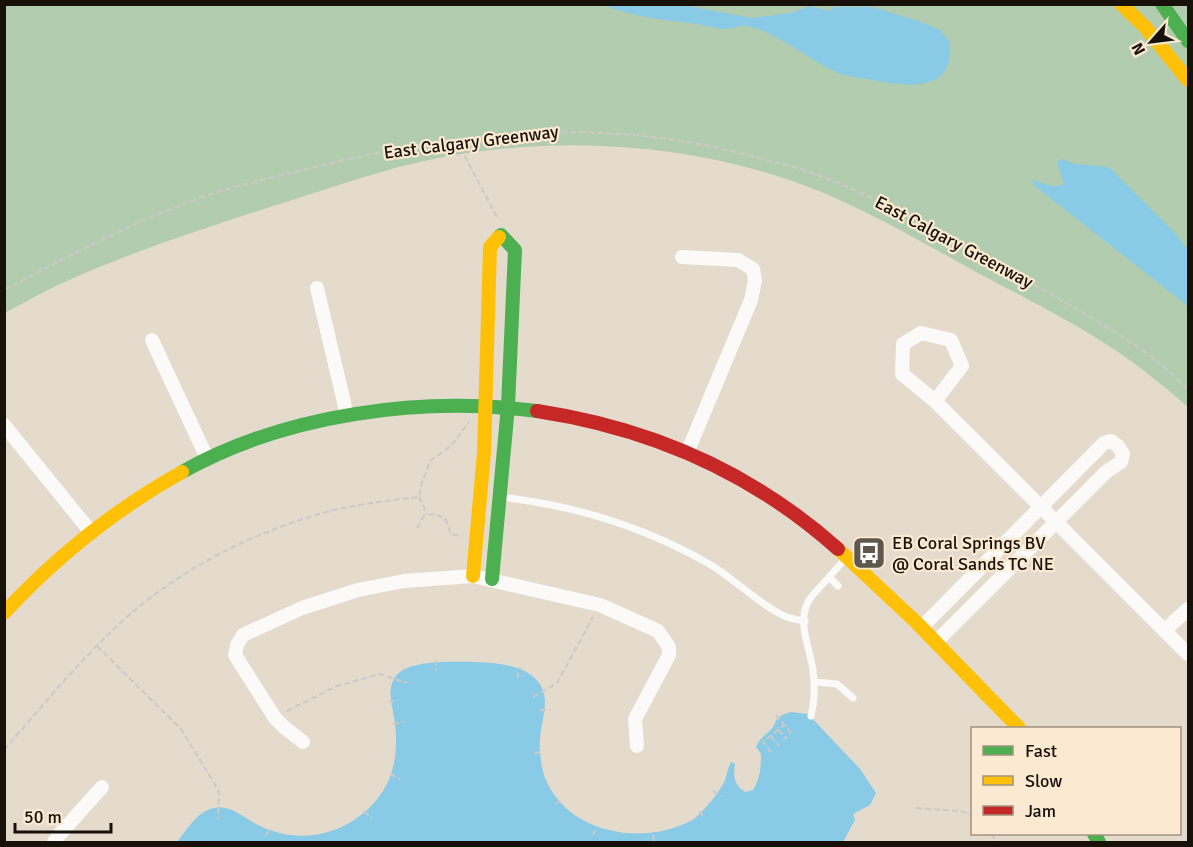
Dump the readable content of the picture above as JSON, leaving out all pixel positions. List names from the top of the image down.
{
  "streets": {
    "path": ["East Calgary Greenway"]
  },
  "places": {
    "bus stop": ["EB Coral Springs BV @ Coral Sands TC NE"]
  },
  "legend": ["Fast", "Slow", "Jam"],
  "scale_bar": "50 m",
  "north": "bottom left"
}
